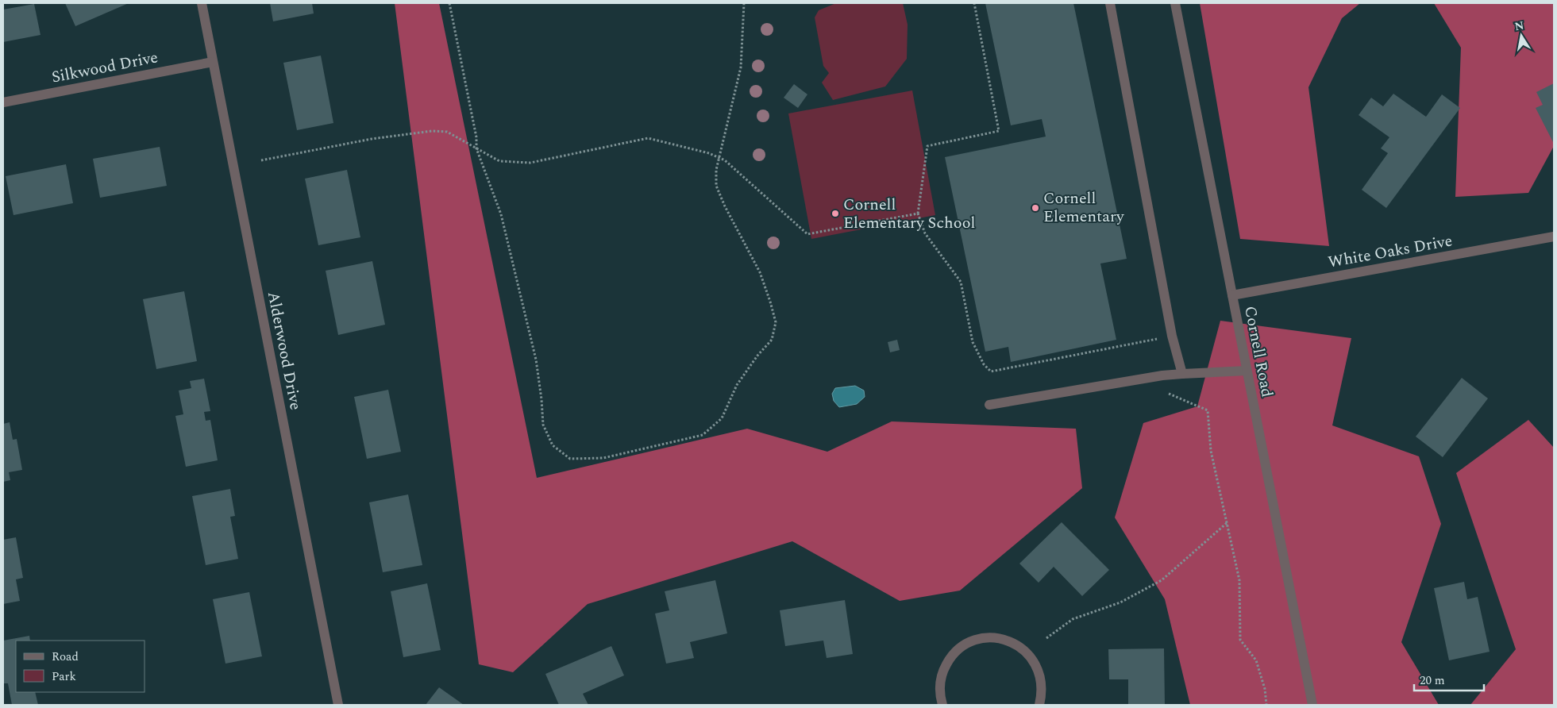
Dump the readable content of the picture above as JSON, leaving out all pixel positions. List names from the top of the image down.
{
  "streets": {
    "street": [
      "Silkwood Drive",
      "White Oaks Drive",
      "Alderwood Drive",
      "Cornell Road"
    ]
  },
  "crossings": [
    ["Silkwood Drive", "Alderwood Drive"],
    ["White Oaks Drive", "Cornell Road"]
  ],
  "places": ["Cornell Elementary", "Cornell Elementary School"],
  "legend": ["Road", "Park"],
  "scale_bar": "20 m",
  "north": "top"
}
